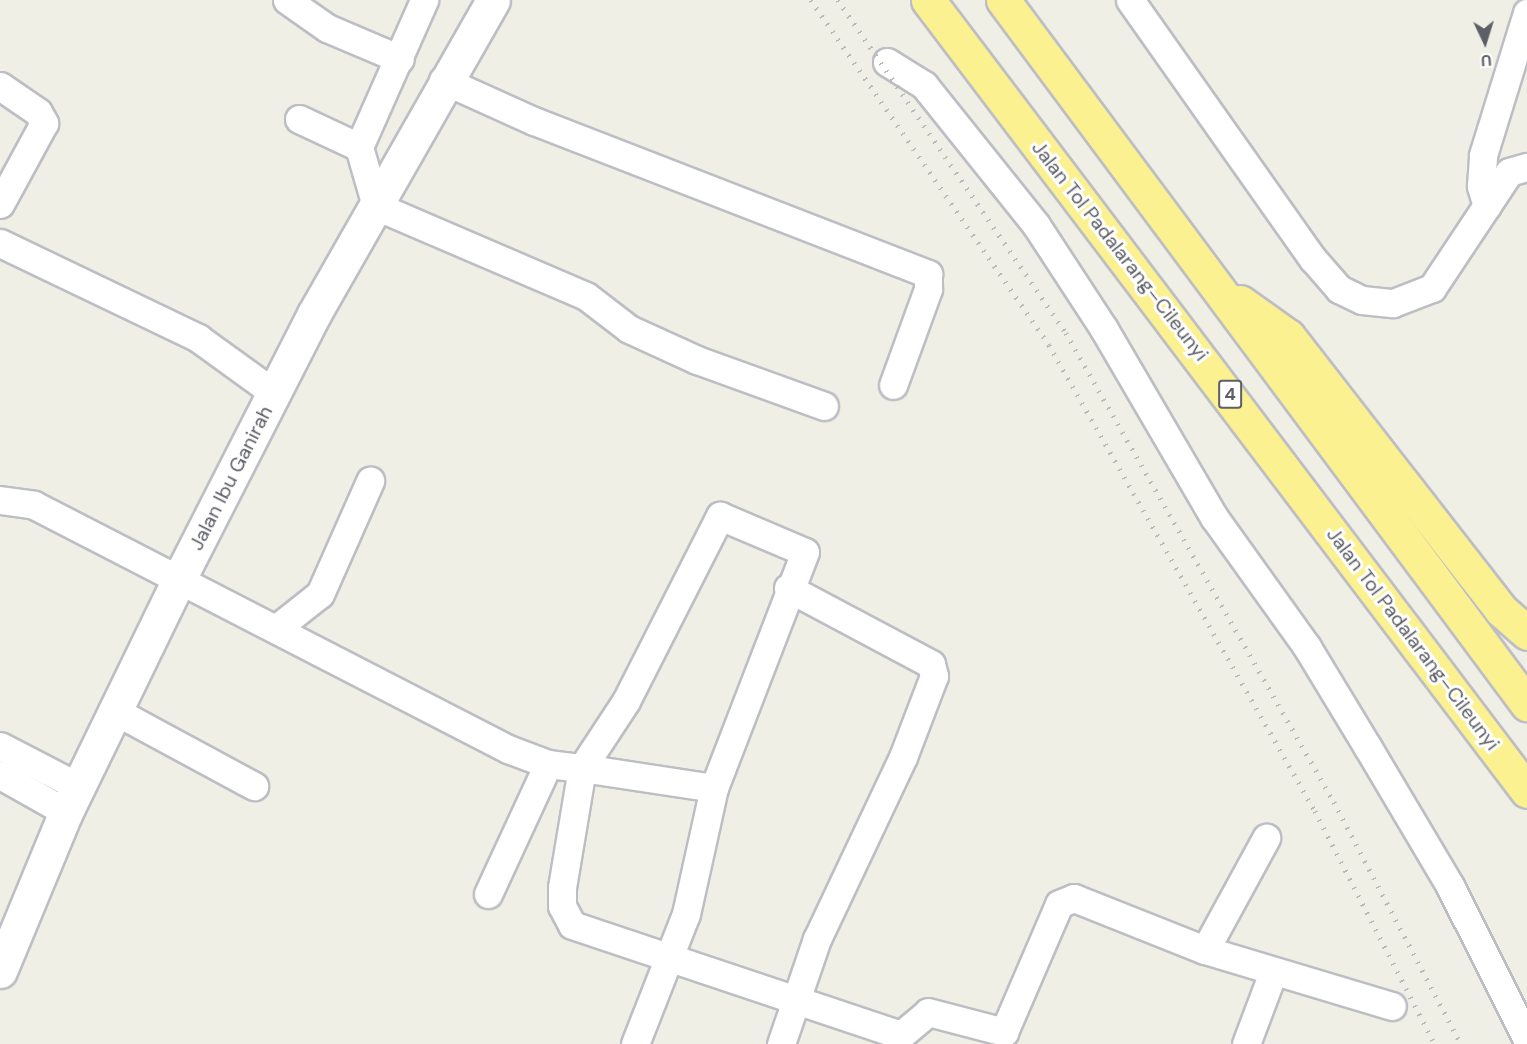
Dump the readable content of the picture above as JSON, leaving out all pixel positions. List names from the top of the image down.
{
  "streets": {
    "highway": ["Jalan Tol Padalarang–Cileunyi", "4"],
    "main road": ["Jalan Ibu Ganirah"]
  },
  "north": "bottom"
}
